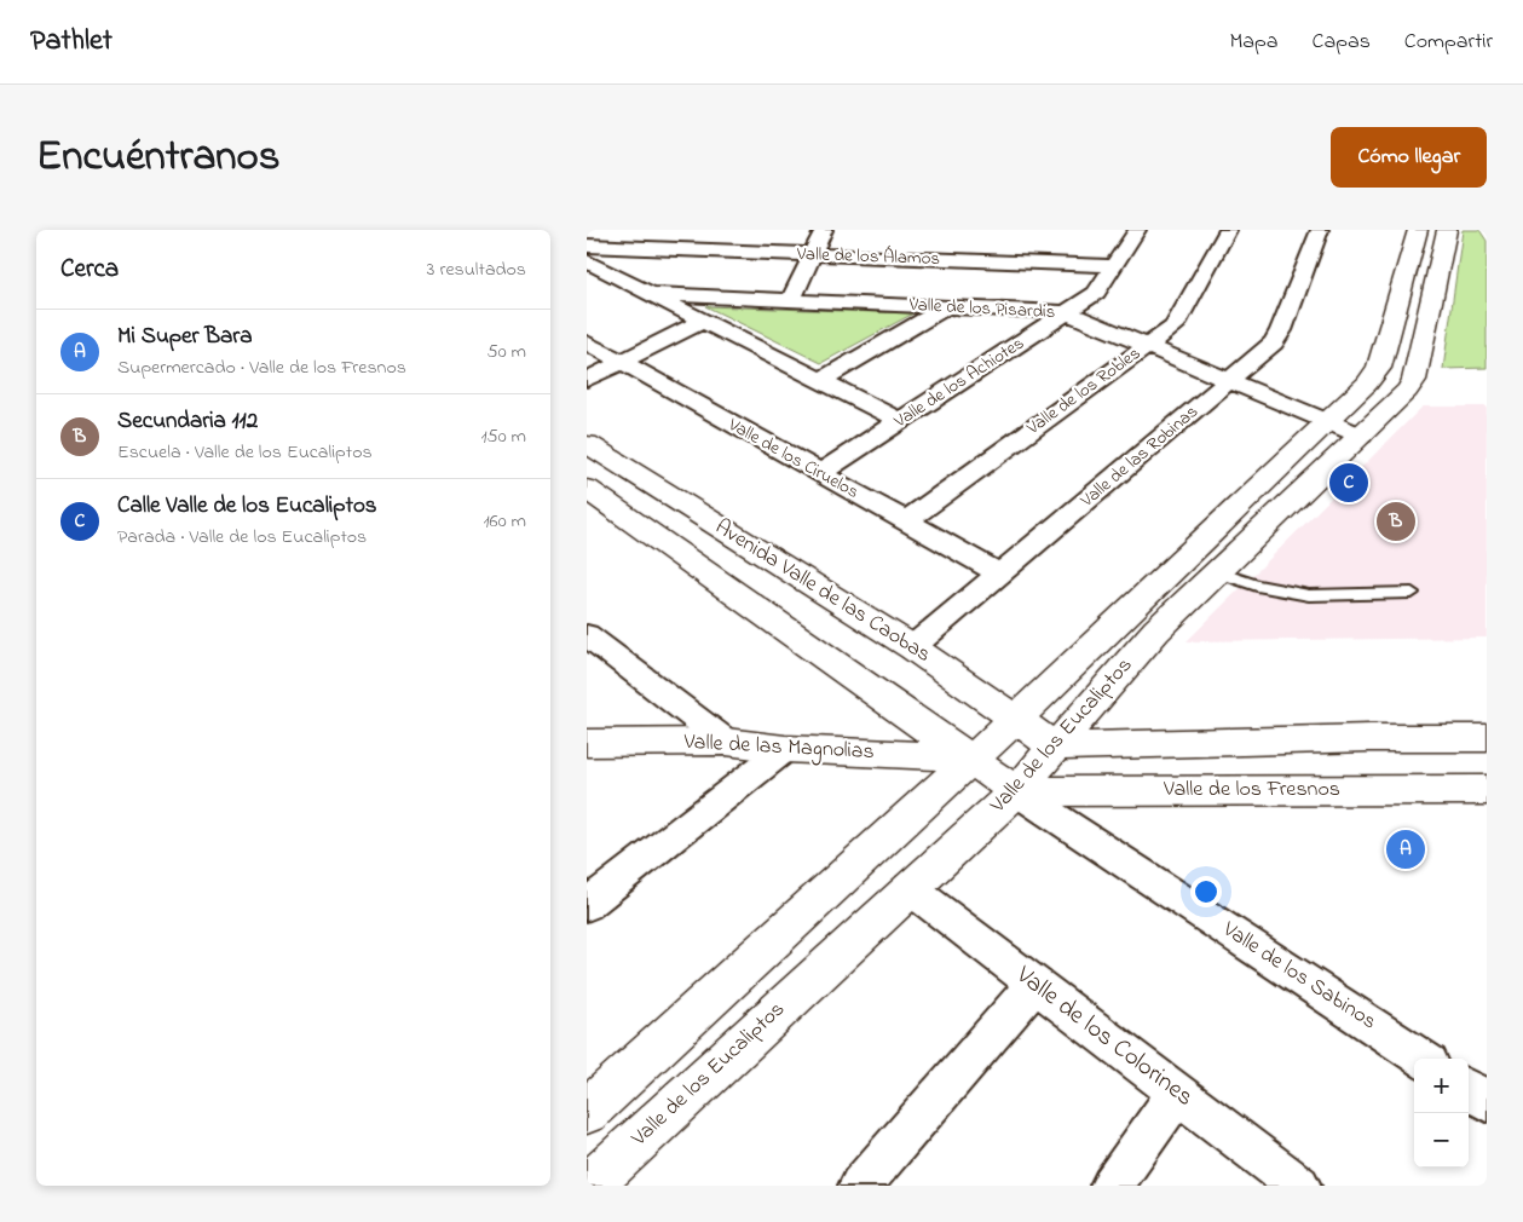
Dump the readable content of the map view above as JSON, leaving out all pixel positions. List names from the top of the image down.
{
  "streets": {
    "street": [
      "Valle de los Álamos",
      "Valle de los Pisardis",
      "Valle de los Achiotes",
      "Valle de los Robles",
      "Valle de las Robinas",
      "Valle de los Ciruelos",
      "Avenida Valle de las Caobas",
      "Valle de los Eucaliptos",
      "Valle de las Magnolias",
      "Valle de los Fresnos",
      "Valle de los Sabinos",
      "Valle de los Colorines"
    ]
  },
  "crossings": [
    ["Valle de los Álamos", "Valle de los Achiotes"],
    ["Valle de los Pisardis", "Valle de los Achiotes"],
    ["Valle de los Pisardis", "Valle de los Robles"],
    ["Valle de los Pisardis", "Valle de las Robinas"],
    ["Valle de los Pisardis", "Valle de los Eucaliptos"],
    ["Valle de los Achiotes", "Valle de los Ciruelos"],
    ["Valle de los Robles", "Valle de los Ciruelos"],
    ["Valle de las Robinas", "Valle de los Ciruelos"],
    ["Valle de las Robinas", "Avenida Valle de las Caobas"],
    ["Avenida Valle de las Caobas", "Valle de los Eucaliptos"],
    ["Avenida Valle de las Caobas", "Valle de las Magnolias"],
    ["Avenida Valle de las Caobas", "Valle de los Fresnos"],
    ["Avenida Valle de las Caobas", "Valle de los Sabinos"],
    ["Valle de los Eucaliptos", "Valle de las Magnolias"],
    ["Valle de los Eucaliptos", "Valle de los Fresnos"],
    ["Valle de los Eucaliptos", "Valle de los Sabinos"],
    ["Valle de los Eucaliptos", "Valle de los Colorines"],
    ["Valle de los Fresnos", "Valle de los Sabinos"]
  ],
  "page": {
    "header": "Pathlet",
    "nav": ["Mapa", "Capas", "Compartir"],
    "title": "Encuéntranos",
    "buttons": "Cómo llegar",
    "heading": ["Cerca", "3 resultados"],
    "list": [
      {
        "mark": "A",
        "name": "Mi Super Bara",
        "note": "Supermercado · Valle de los Fresnos",
        "value": "50 m"
      },
      {
        "mark": "B",
        "name": "Secundaria 112",
        "note": "Escuela · Valle de los Eucaliptos",
        "value": "150 m"
      },
      {
        "mark": "C",
        "name": "Calle Valle de los Eucaliptos",
        "note": "Parada · Valle de los Eucaliptos",
        "value": "160 m"
      }
    ],
    "pins": ["C", "B", "A"],
    "map_buttons": ["+", "−"]
  }
}
